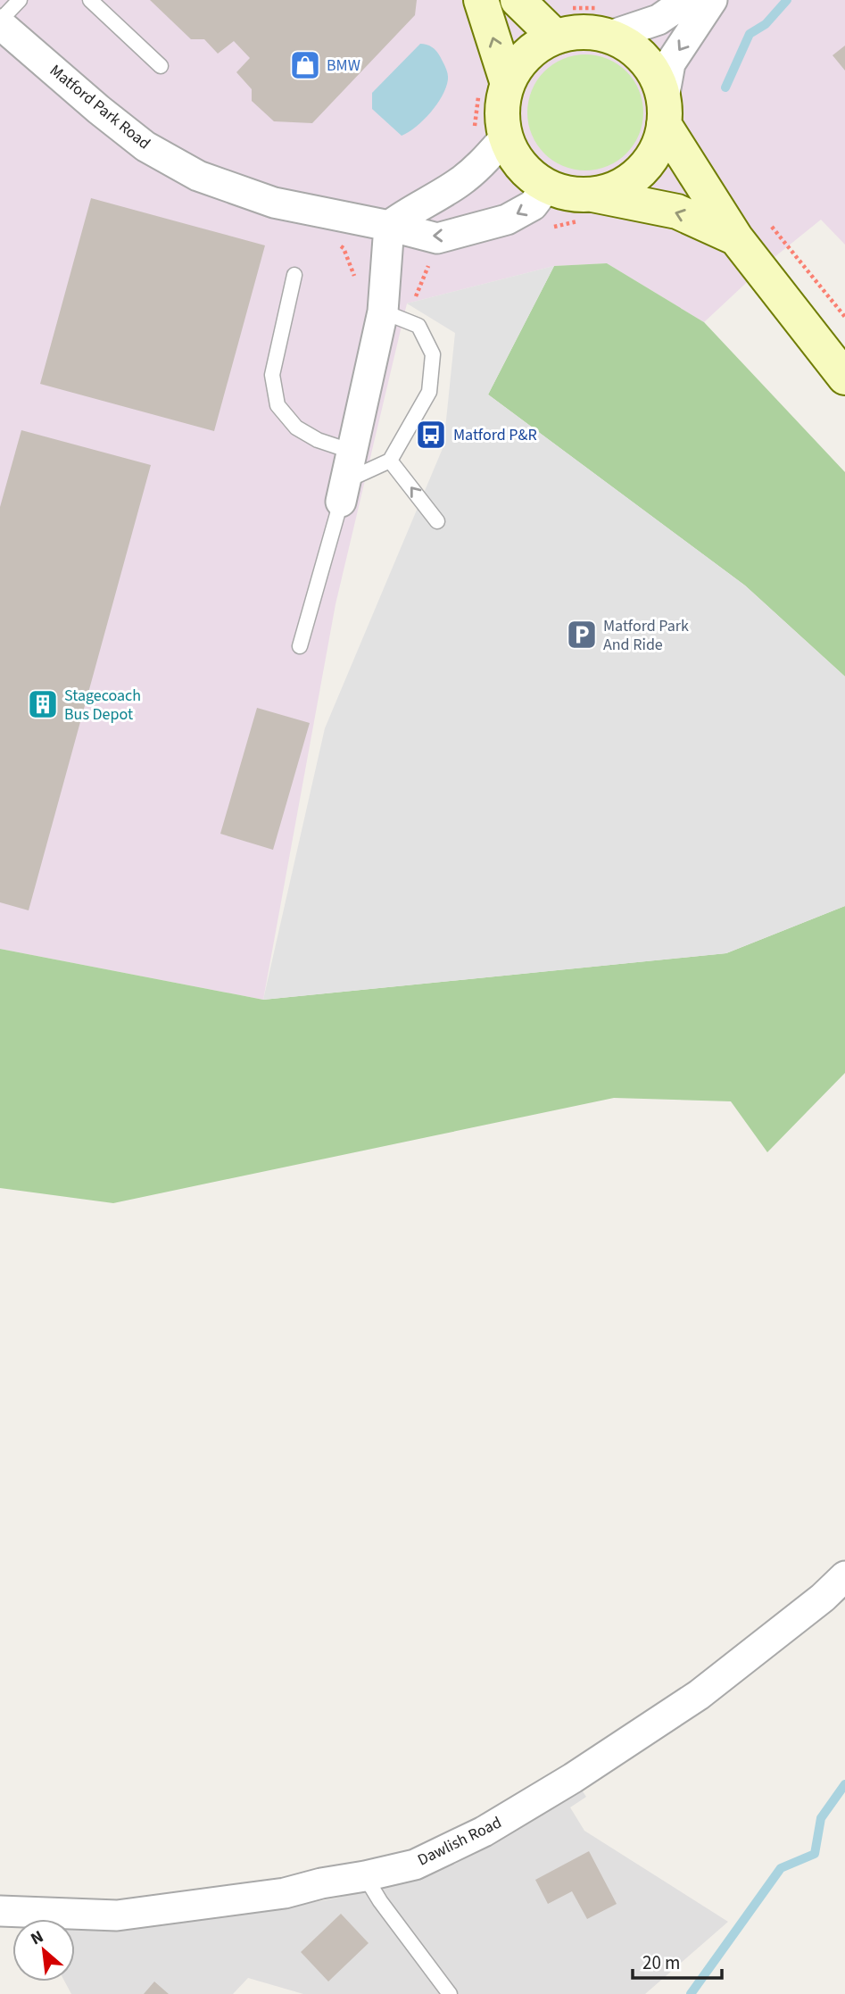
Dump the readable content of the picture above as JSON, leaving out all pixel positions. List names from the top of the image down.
{
  "streets": {
    "street": ["Matford Park Road", "Dawlish Road"]
  },
  "places": {
    "shop": ["BMW"],
    "bus stop": ["Matford P&R"],
    "parking": ["Matford Park And Ride"],
    "building": ["Stagecoach Bus Depot"]
  },
  "scale_bar": "20 m",
  "north": "top left"
}
